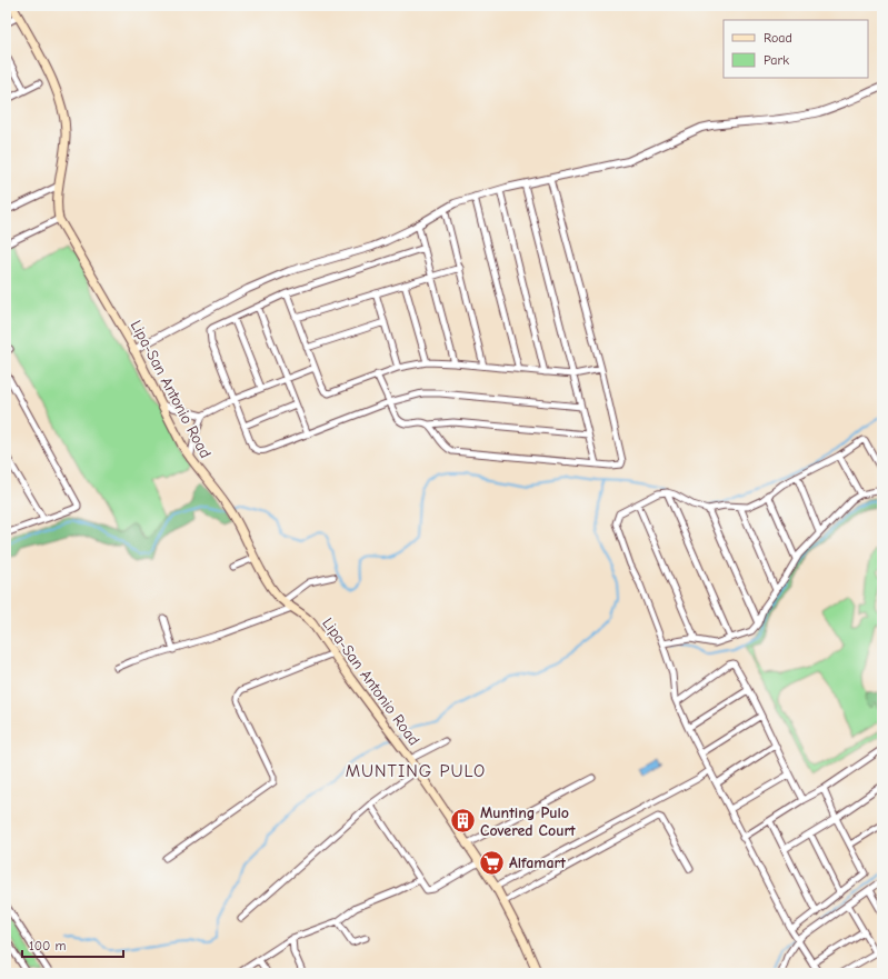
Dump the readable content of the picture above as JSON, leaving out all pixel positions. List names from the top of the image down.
{
  "streets": {
    "main road": ["Lipa-San Antonio Road"]
  },
  "districts": ["MUNTING PULO"],
  "places": {
    "building": ["Munting Pulo Covered Court"],
    "supermarket": ["Alfamart"]
  },
  "legend": ["Road", "Park"],
  "scale_bar": "100 m"
}
